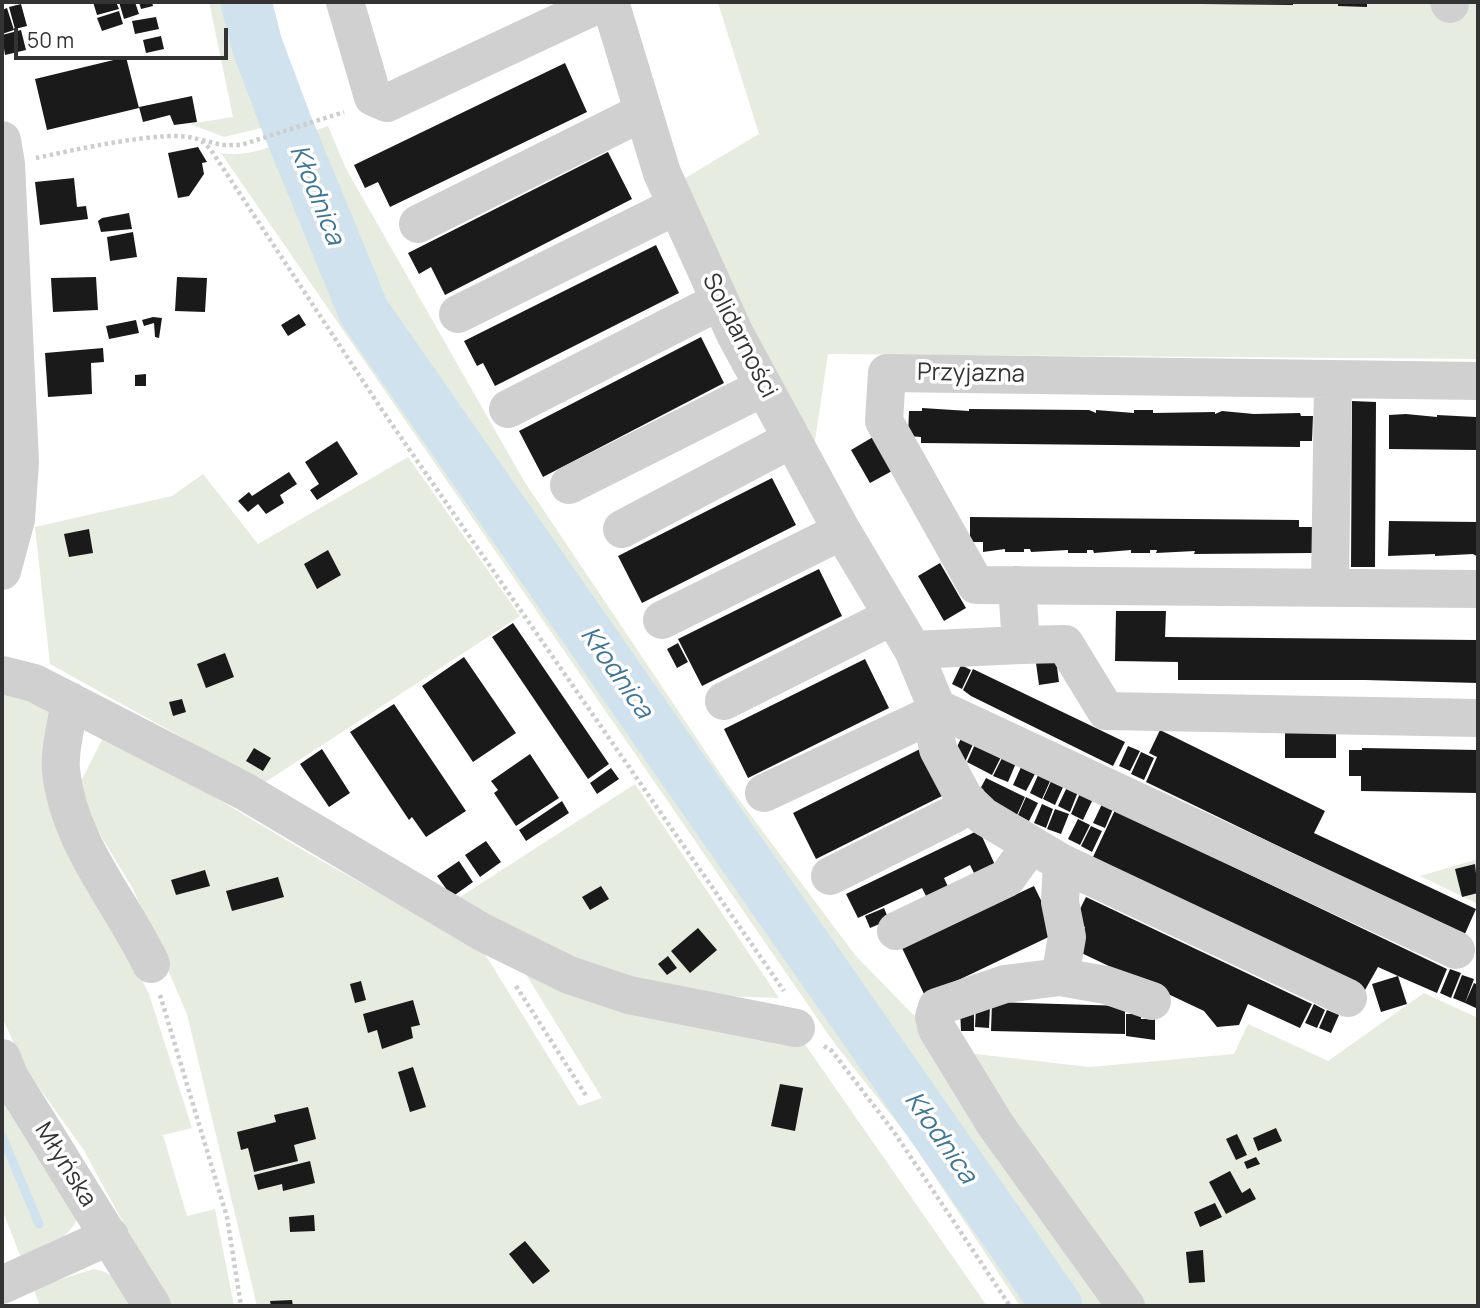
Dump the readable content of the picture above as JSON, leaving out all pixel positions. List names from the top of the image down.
{
  "streets": {
    "street": ["Solidarności", "Przyjazna", "Młyńska"]
  },
  "water": ["Kłodnica"],
  "scale_bar": "50 m"
}
